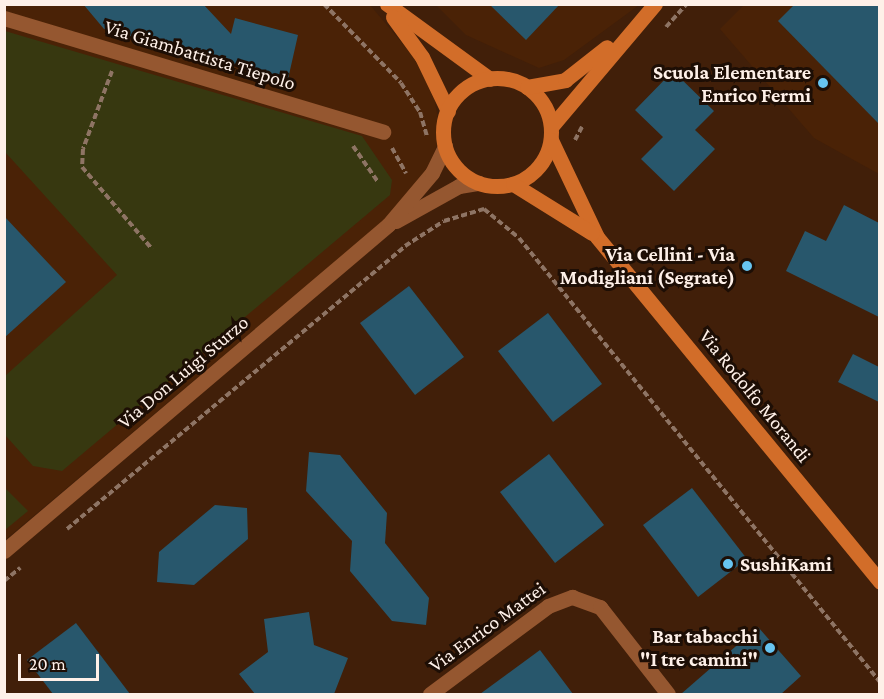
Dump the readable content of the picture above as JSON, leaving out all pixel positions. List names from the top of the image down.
{
  "streets": {
    "street": [
      "Via Giambattista Tiepolo",
      "Via Don Luigi Sturzo",
      "Via Rodolfo Morandi",
      "Via Enrico Mattei"
    ]
  },
  "crossings": [
    ["Via Don Luigi Sturzo", "Via Rodolfo Morandi"]
  ],
  "places": [
    "Scuola Elementare Enrico Fermi",
    "Via Cellini - Via Modigliani (Segrate)",
    "SushiKami",
    "Bar tabacchi \"I tre camini\""
  ],
  "scale_bar": "20 m"
}
